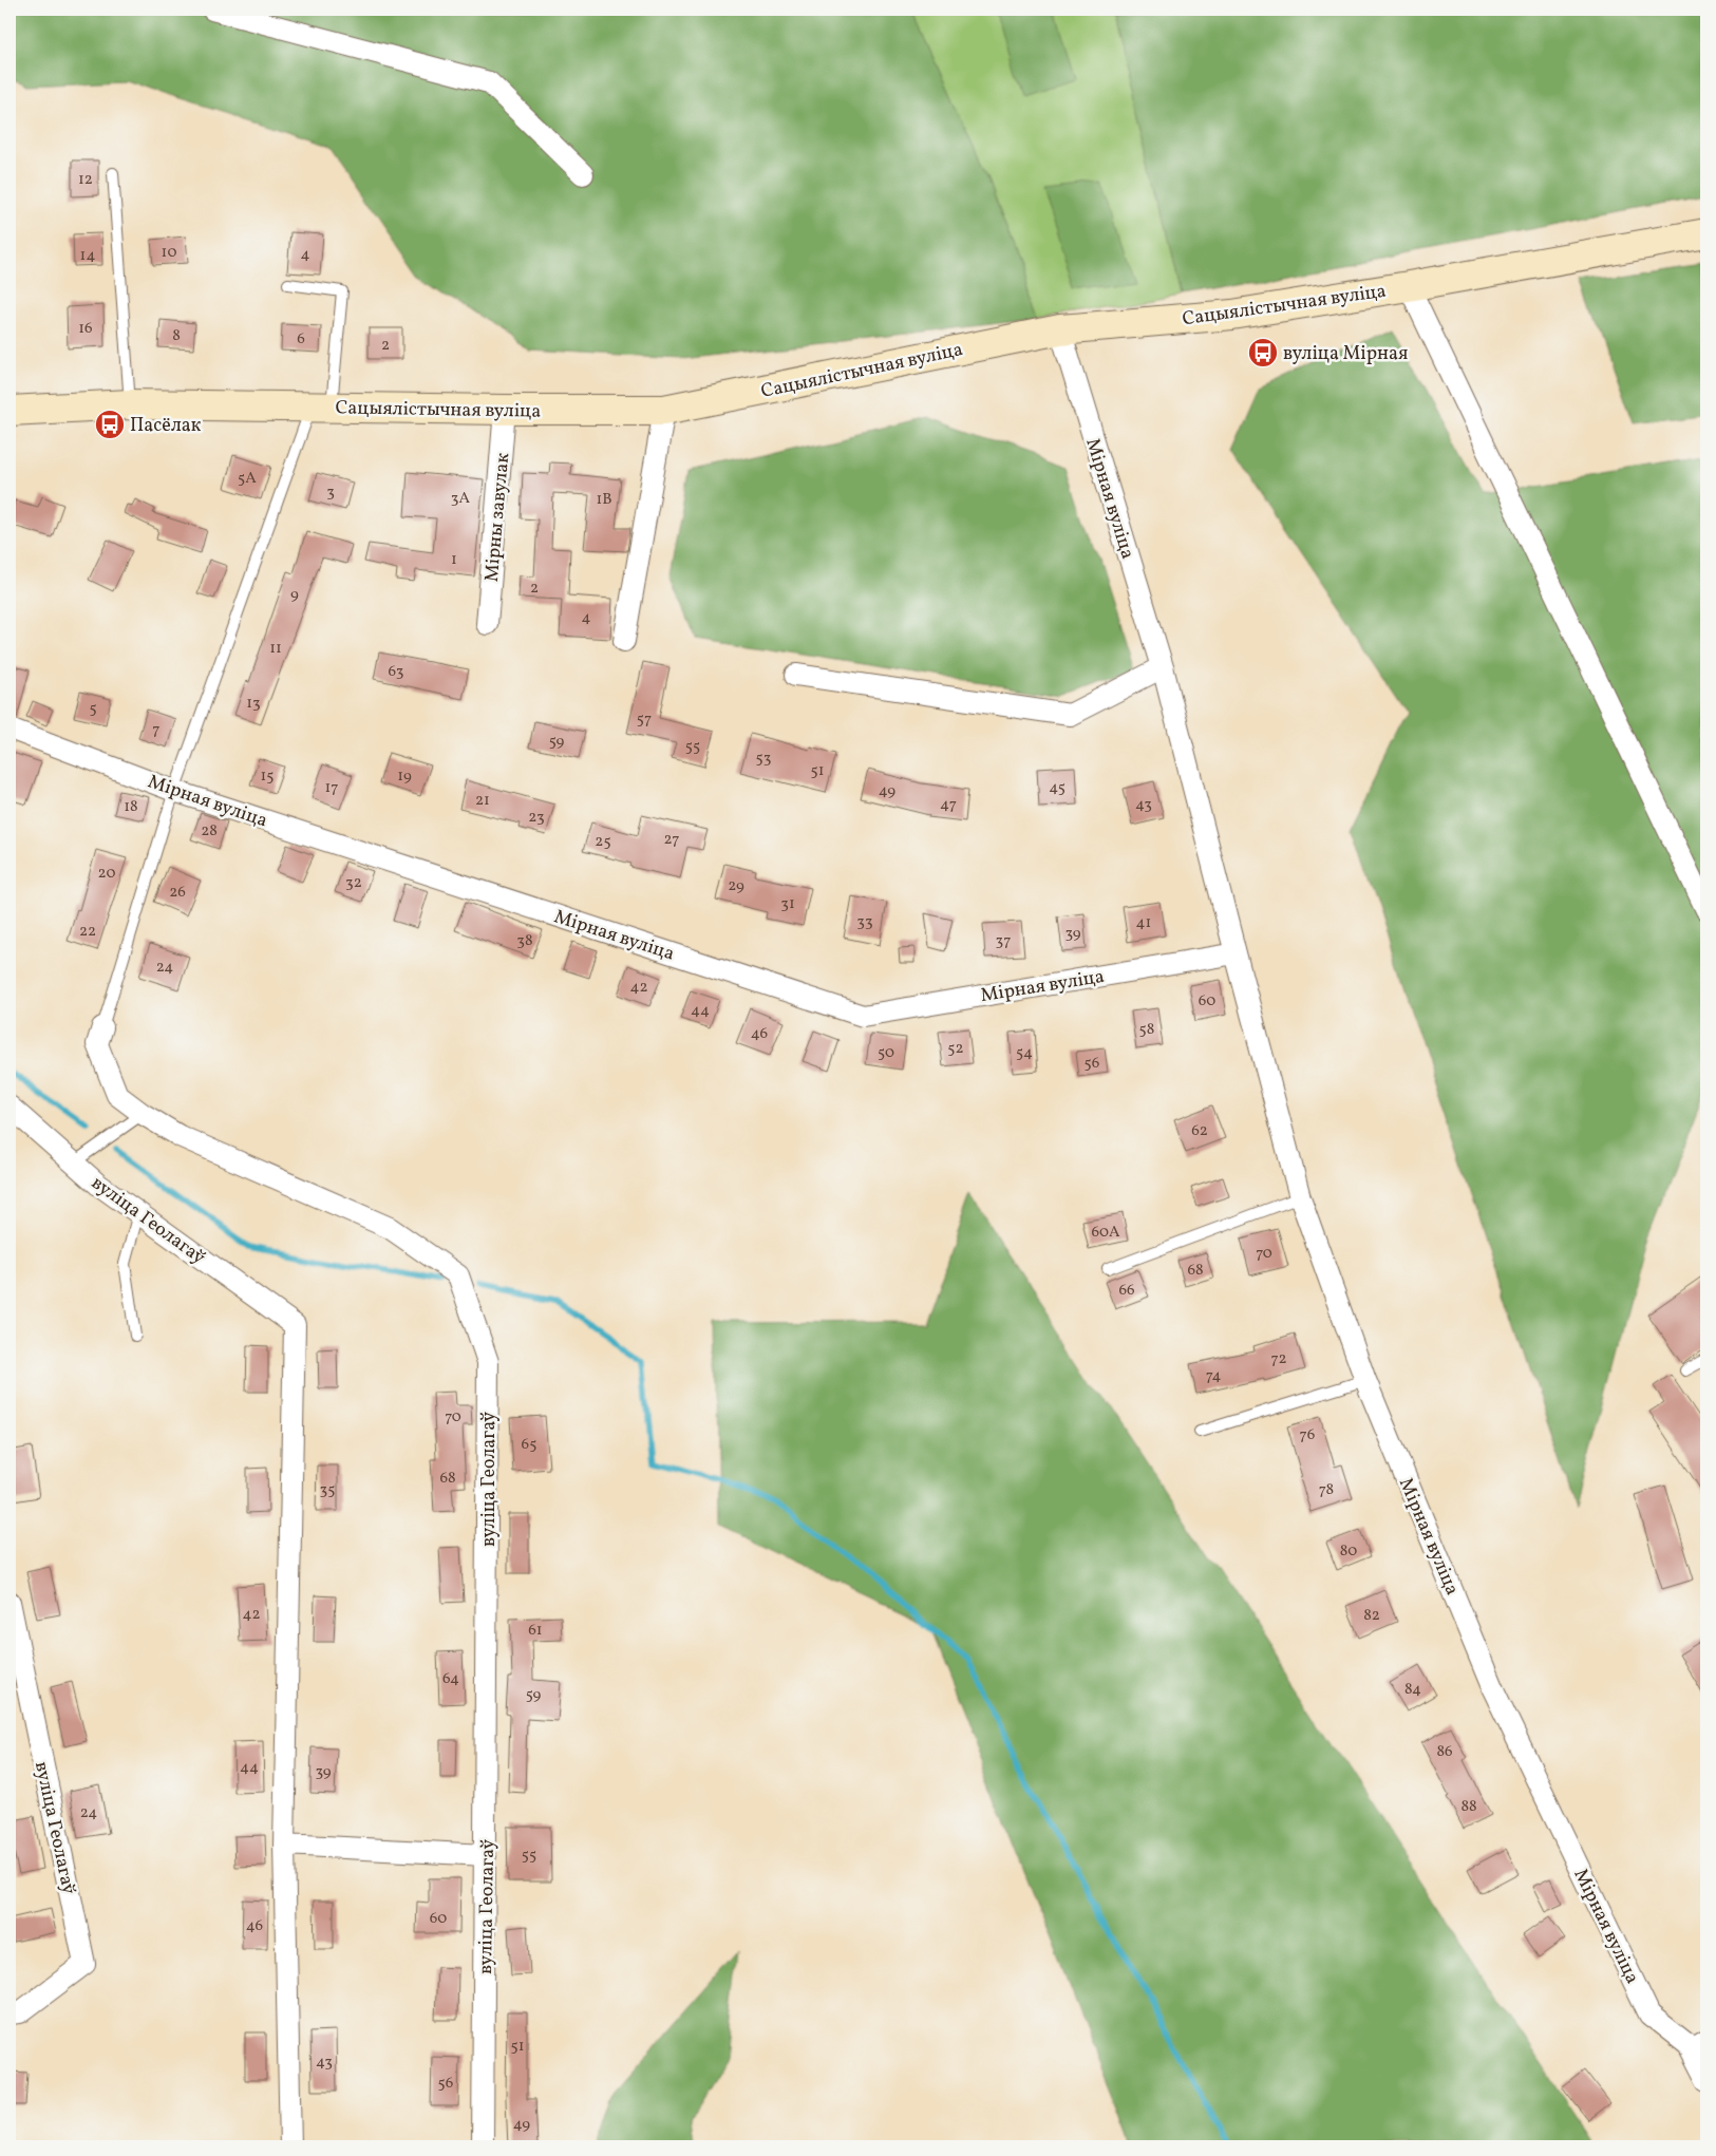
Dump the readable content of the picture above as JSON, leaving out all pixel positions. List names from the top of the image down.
{
  "streets": {
    "main road": ["Сацыялістычная вуліца"],
    "street": ["Мірная вуліца", "Мірны завулак", "вуліца Геолагаў"]
  },
  "crossings": [
    ["Сацыялістычная вуліца", "Мірная вуліца"],
    ["Сацыялістычная вуліца", "Мірны завулак"]
  ],
  "places": {
    "bus stop": ["вуліца Мірная", "Пасёлак"]
  },
  "house_numbers": [
    "12",
    "10",
    "4",
    "14",
    "16",
    "8",
    "6",
    "2",
    "5А",
    "3",
    "3А",
    "1В",
    "1",
    "2",
    "9",
    "4",
    "11",
    "63",
    "13",
    "5",
    "57",
    "7",
    "59",
    "55",
    "53",
    "51",
    "15",
    "19",
    "17",
    "45",
    "49",
    "21",
    "47",
    "43",
    "18",
    "23",
    "28",
    "27",
    "25",
    "20",
    "32",
    "29",
    "26",
    "31",
    "33",
    "41",
    "22",
    "39",
    "38",
    "37",
    "24",
    "42",
    "60",
    "44",
    "58",
    "46",
    "52",
    "50",
    "54",
    "56",
    "62",
    "60А",
    "70",
    "68",
    "66",
    "72",
    "74",
    "70",
    "76",
    "65",
    "68",
    "35",
    "78",
    "80",
    "42",
    "82",
    "61",
    "64",
    "84",
    "59",
    "86",
    "44",
    "39",
    "88",
    "24",
    "55",
    "60",
    "46",
    "51",
    "43",
    "56",
    "49"
  ]
}
